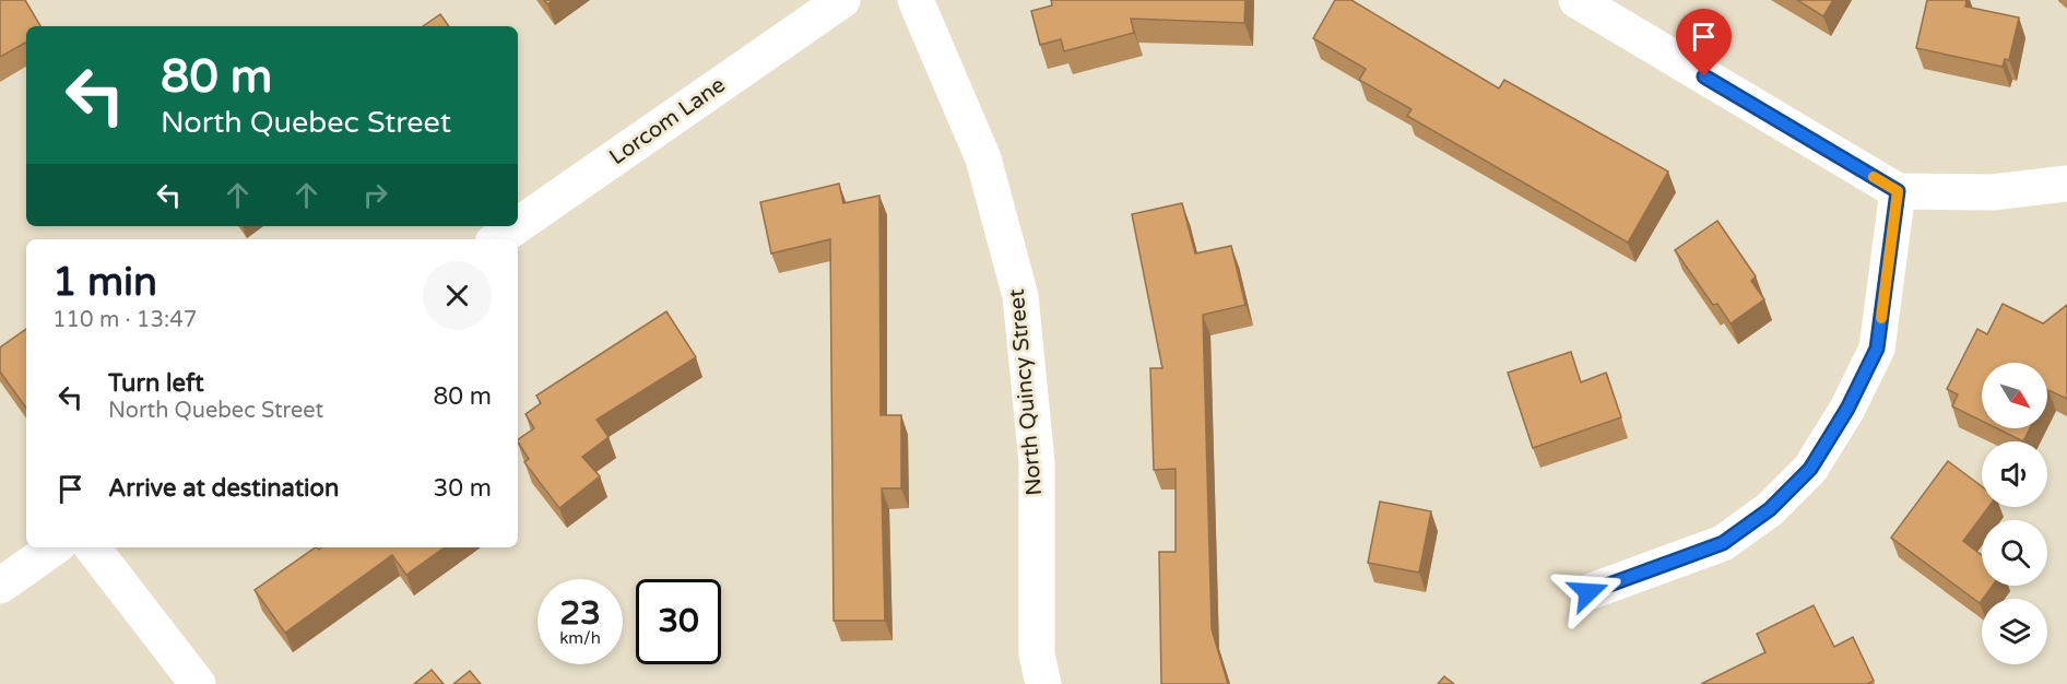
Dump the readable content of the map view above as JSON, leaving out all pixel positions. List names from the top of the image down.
{
  "streets": {
    "street": ["Lorcom Lane", "North Quincy Street"]
  },
  "north": "bottom right",
  "page": {
    "turn": ["80 m", "North Quebec Street"],
    "heading": ["1 min", "110 m · 13:47"],
    "list": [
      {
        "name": "Turn left",
        "note": "North Quebec Street",
        "value": "80 m"
      },
      {
        "name": "Arrive at destination",
        "value": "30 m"
      }
    ],
    "speed": "23 km/h",
    "limit": "30"
  }
}
